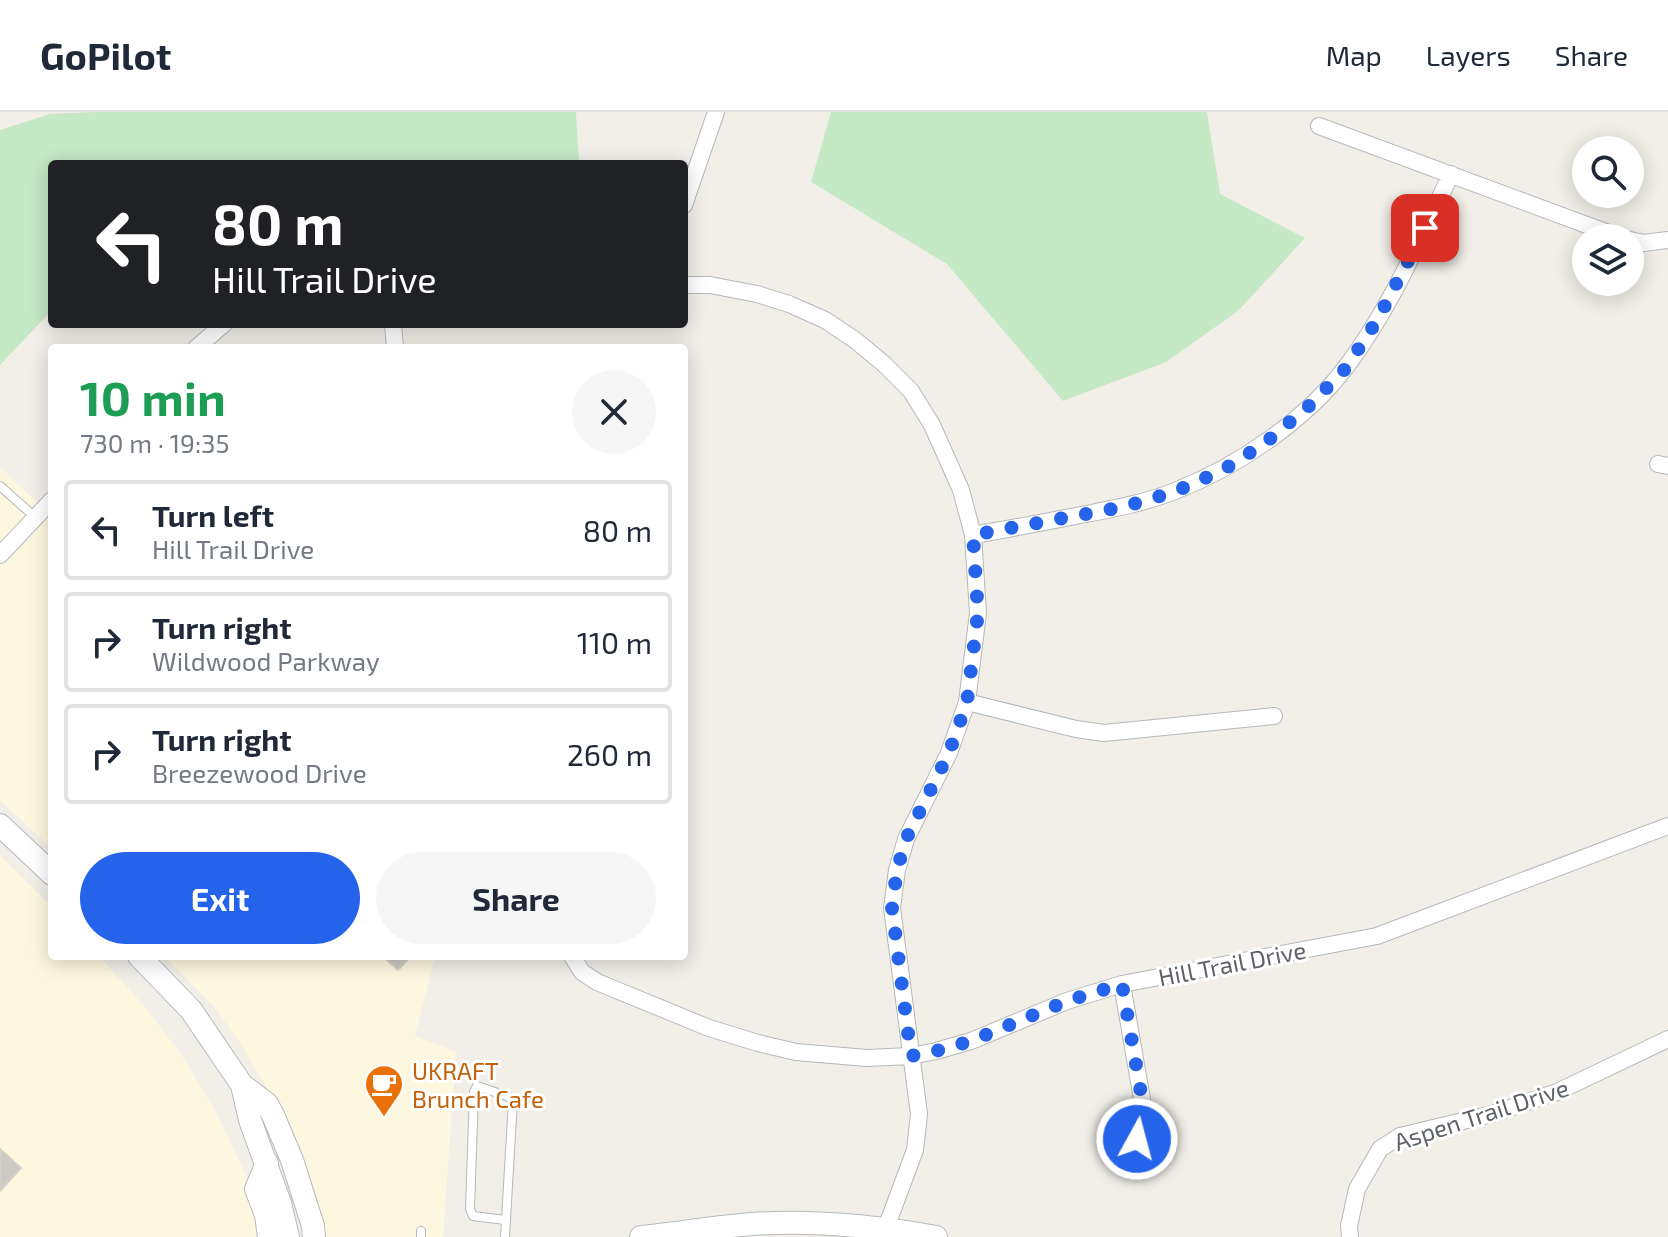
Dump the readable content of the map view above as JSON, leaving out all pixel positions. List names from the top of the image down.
{
  "streets": {
    "street": ["Hill Trail Drive", "Aspen Trail Drive"]
  },
  "places": {
    "cafe": ["UKRAFT Brunch Cafe"]
  },
  "page": {
    "header": "GoPilot",
    "nav": ["Map", "Layers", "Share"],
    "turn": ["80 m", "Hill Trail Drive"],
    "heading": ["10 min", "730 m · 19:35"],
    "list": [
      {
        "name": "Turn left",
        "note": "Hill Trail Drive",
        "value": "80 m"
      },
      {
        "name": "Turn right",
        "note": "Wildwood Parkway",
        "value": "110 m"
      },
      {
        "name": "Turn right",
        "note": "Breezewood Drive",
        "value": "260 m"
      }
    ],
    "buttons": ["Exit", "Share"]
  }
}
